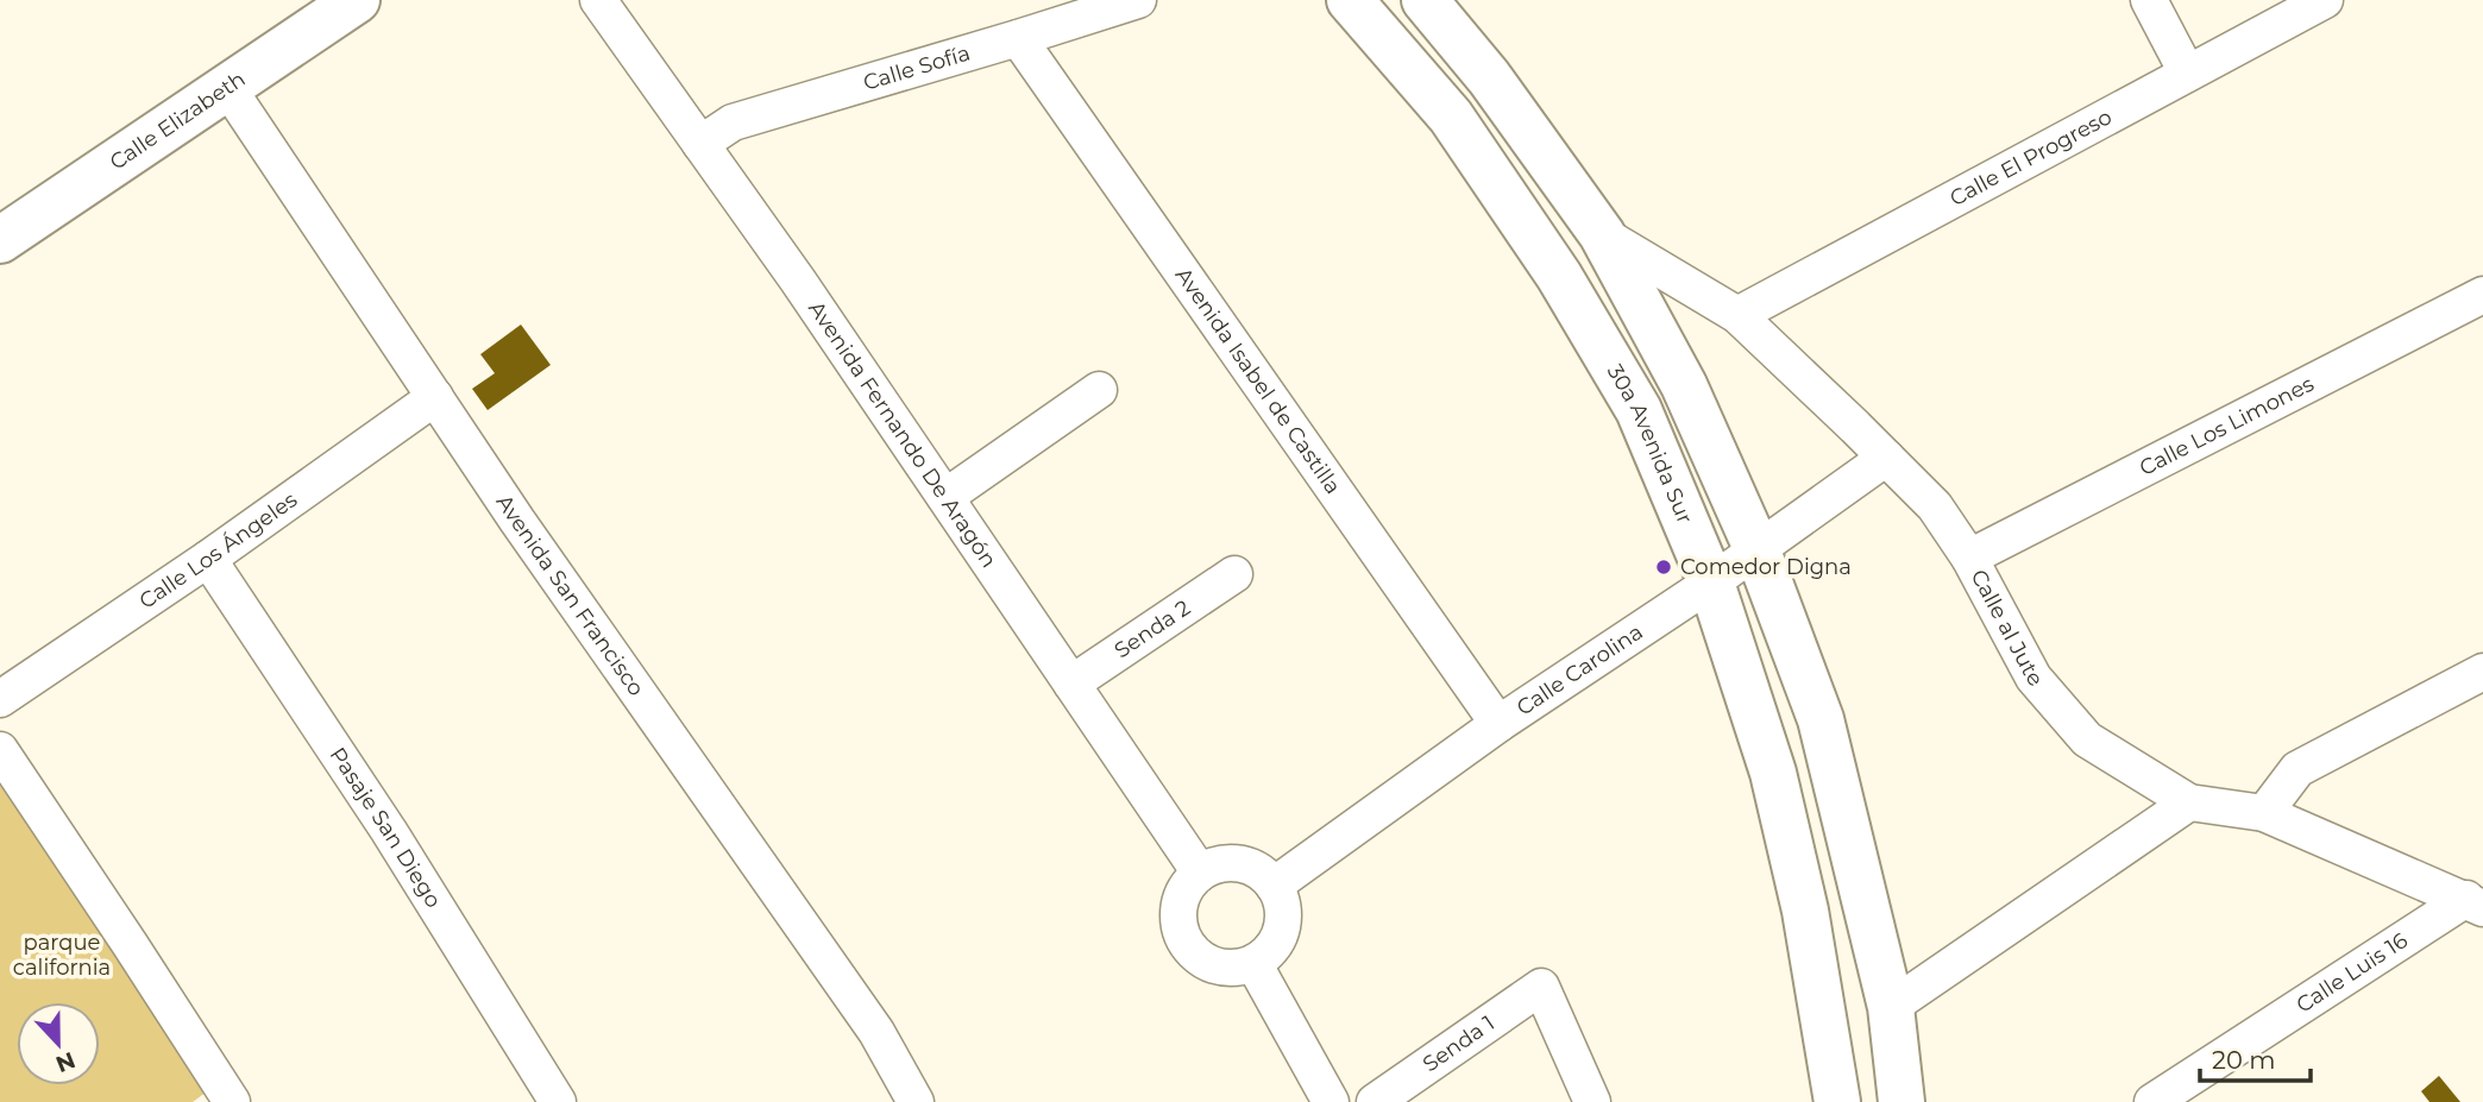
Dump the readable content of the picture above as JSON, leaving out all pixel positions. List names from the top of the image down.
{
  "streets": {
    "street": [
      "Calle Sofía",
      "Calle Elizabeth",
      "Calle El Progreso",
      "Avenida Isabel de Castilla",
      "Calle Los Limones",
      "Avenida Fernando De Aragón",
      "30a Avenida Sur",
      "Calle Los Ángeles",
      "Avenida San Francisco",
      "Calle al Jute",
      "Senda 2",
      "Calle Carolina",
      "Pasaje San Diego",
      "Calle Luis 16",
      "Senda 1"
    ]
  },
  "crossings": [
    ["Calle Sofía", "Avenida Isabel de Castilla"],
    ["Calle Sofía", "Avenida Fernando De Aragón"],
    ["Calle Elizabeth", "Avenida San Francisco"],
    ["Calle El Progreso", "Calle al Jute"],
    ["Avenida Isabel de Castilla", "Calle Carolina"],
    ["Calle Los Limones", "Calle al Jute"],
    ["Avenida Fernando De Aragón", "Senda 2"],
    ["Avenida Fernando De Aragón", "Calle Carolina"],
    ["30a Avenida Sur", "Calle Carolina"],
    ["Calle Los Ángeles", "Avenida San Francisco"],
    ["Calle Los Ángeles", "Pasaje San Diego"],
    ["Calle al Jute", "Calle Carolina"],
    ["Calle al Jute", "Calle Luis 16"]
  ],
  "parks": ["parque california"],
  "places": ["Comedor Digna"],
  "scale_bar": "20 m",
  "north": "bottom"
}
